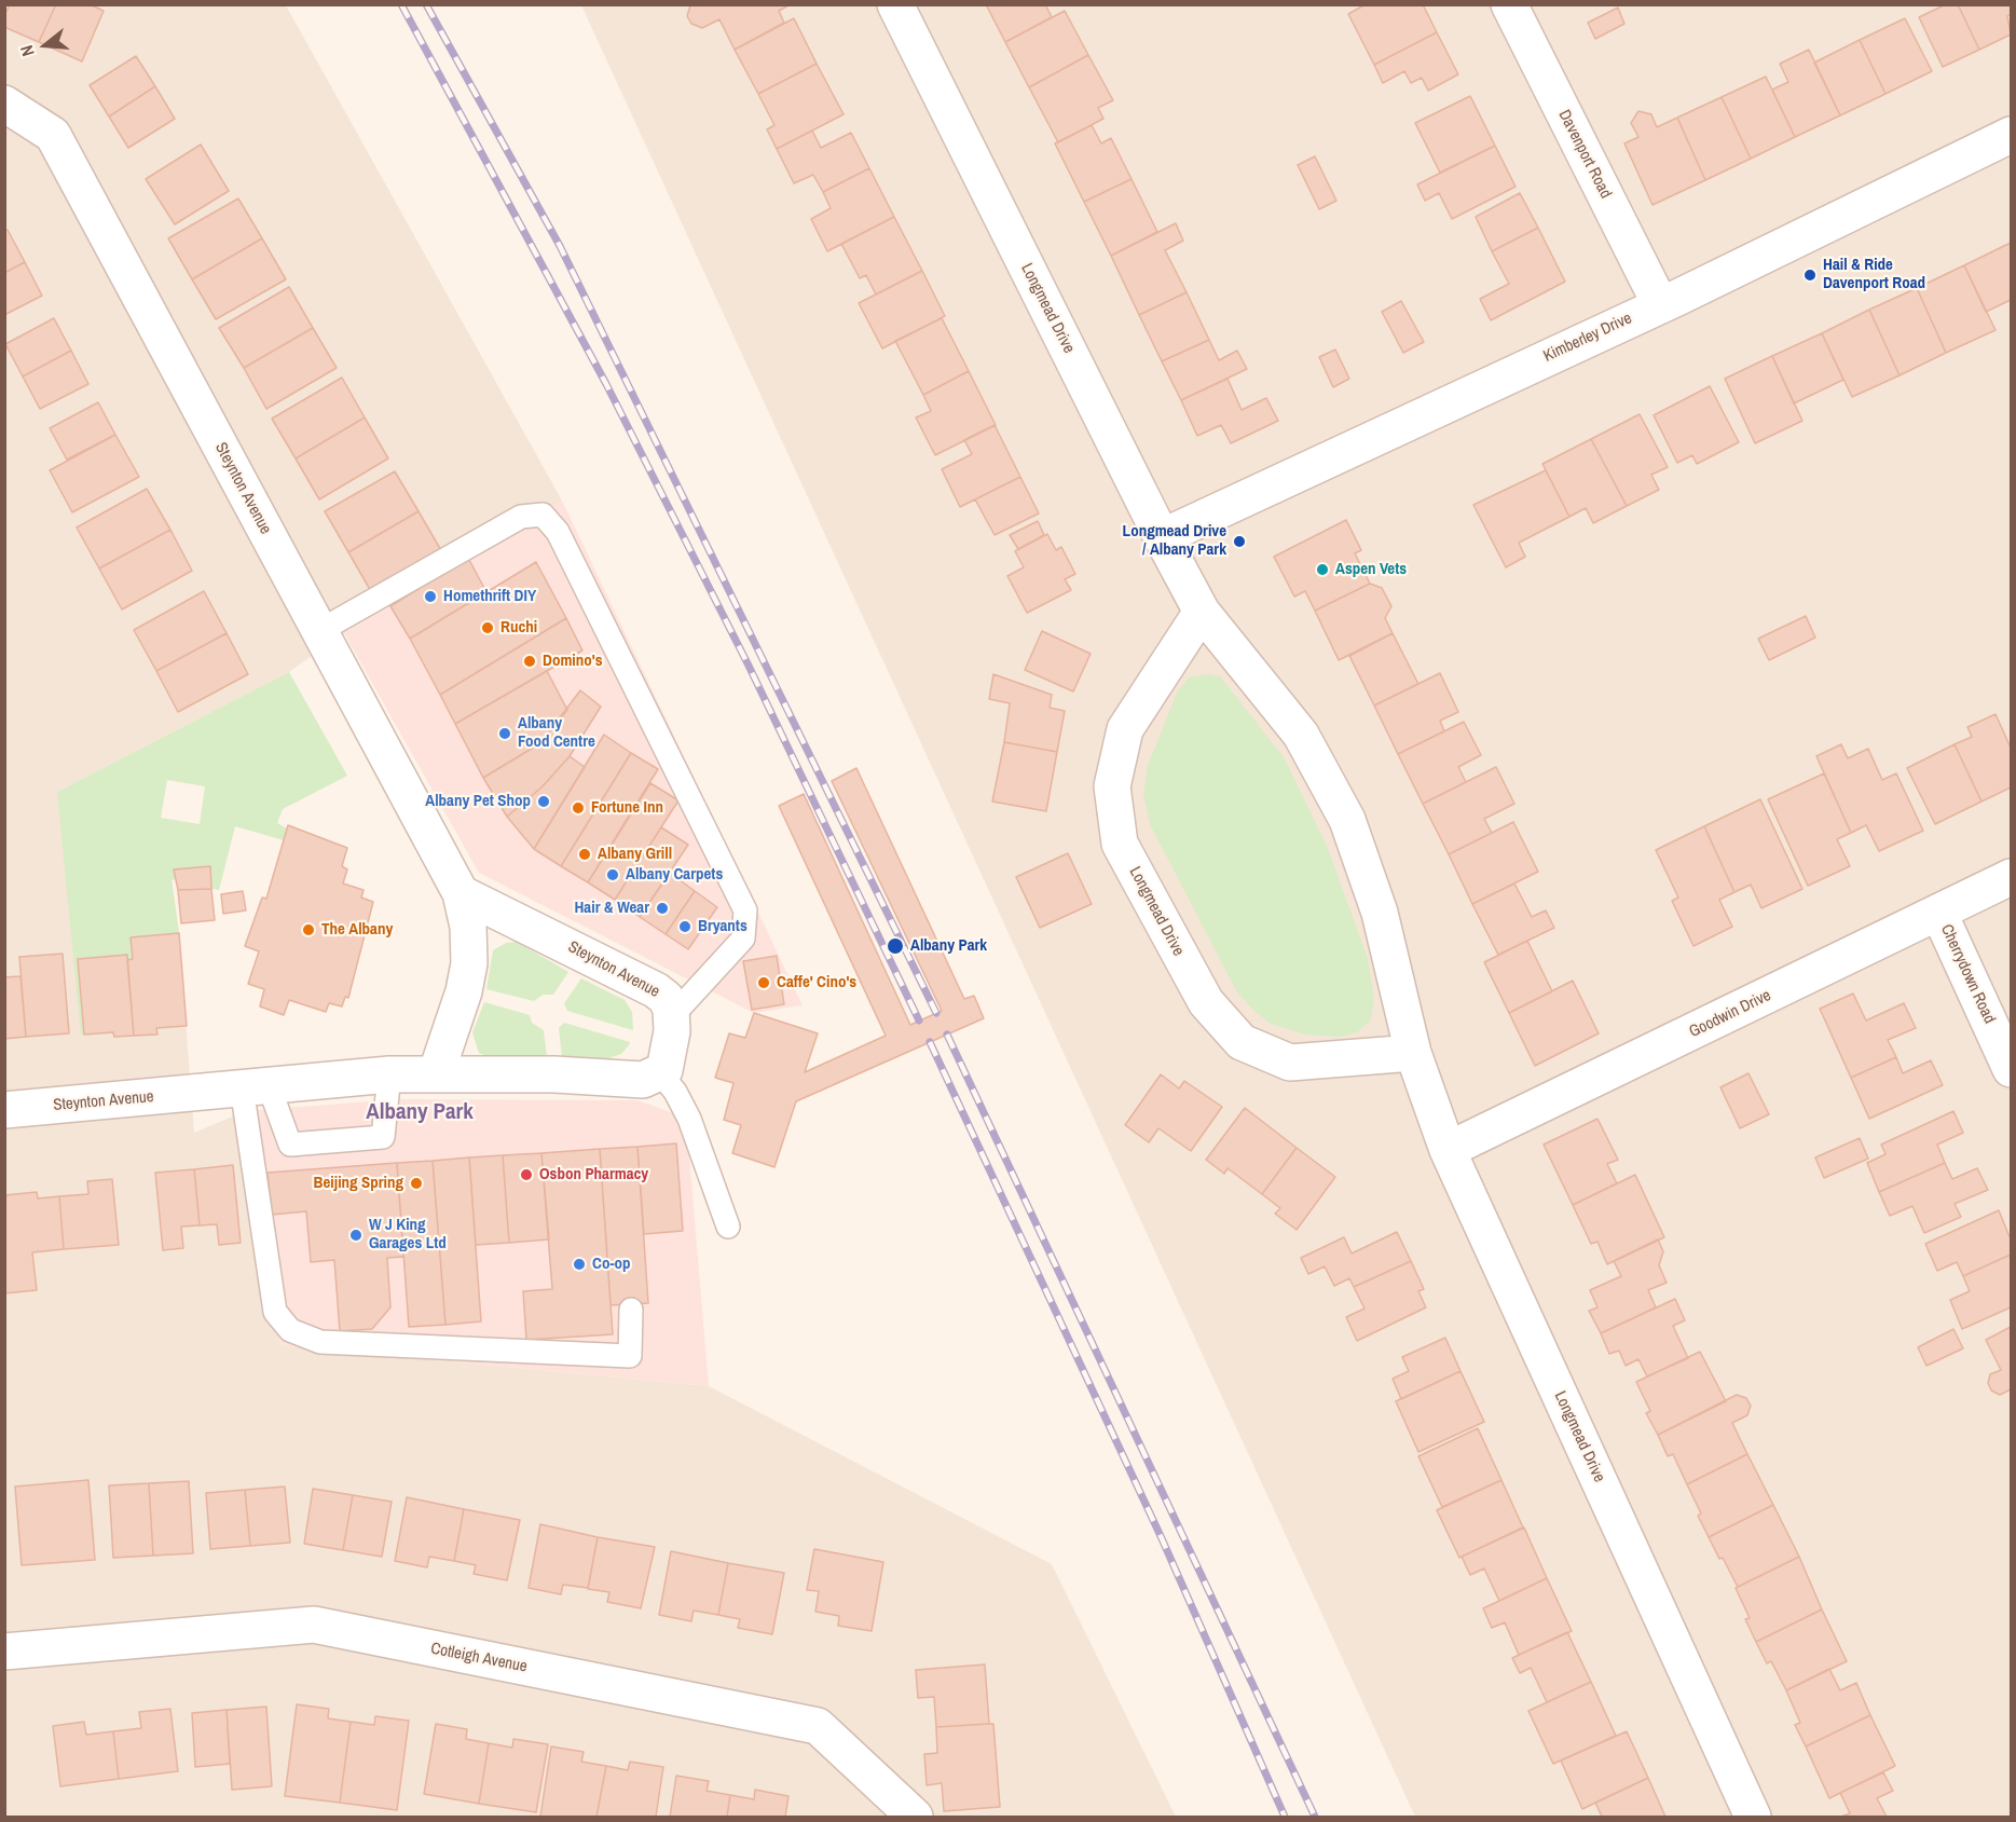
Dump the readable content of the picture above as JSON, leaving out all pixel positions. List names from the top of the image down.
{
  "streets": {
    "street": [
      "Davenport Road",
      "Longmead Drive",
      "Kimberley Drive",
      "Steynton Avenue",
      "Cherrydown Road",
      "Goodwin Drive",
      "Cotleigh Avenue"
    ]
  },
  "crossings": [
    ["Davenport Road", "Kimberley Drive"],
    ["Longmead Drive", "Kimberley Drive"],
    ["Longmead Drive", "Goodwin Drive"],
    ["Cherrydown Road", "Goodwin Drive"]
  ],
  "districts": ["Albany Park"],
  "places": [
    "Hail & Ride Davenport Road",
    "Longmead Drive / Albany Park",
    "Aspen Vets",
    "Homethrift DIY",
    "Ruchi",
    "Domino's",
    "Albany Food Centre",
    "Albany Pet Shop",
    "Fortune Inn",
    "Albany Grill",
    "Albany Carpets",
    "Hair & Wear",
    "Bryants",
    "The Albany",
    "Albany Park",
    "Caffe' Cino's",
    "Osbon Pharmacy",
    "Beijing Spring",
    "W J King Garages Ltd",
    "Co-op"
  ],
  "north": "left"
}
